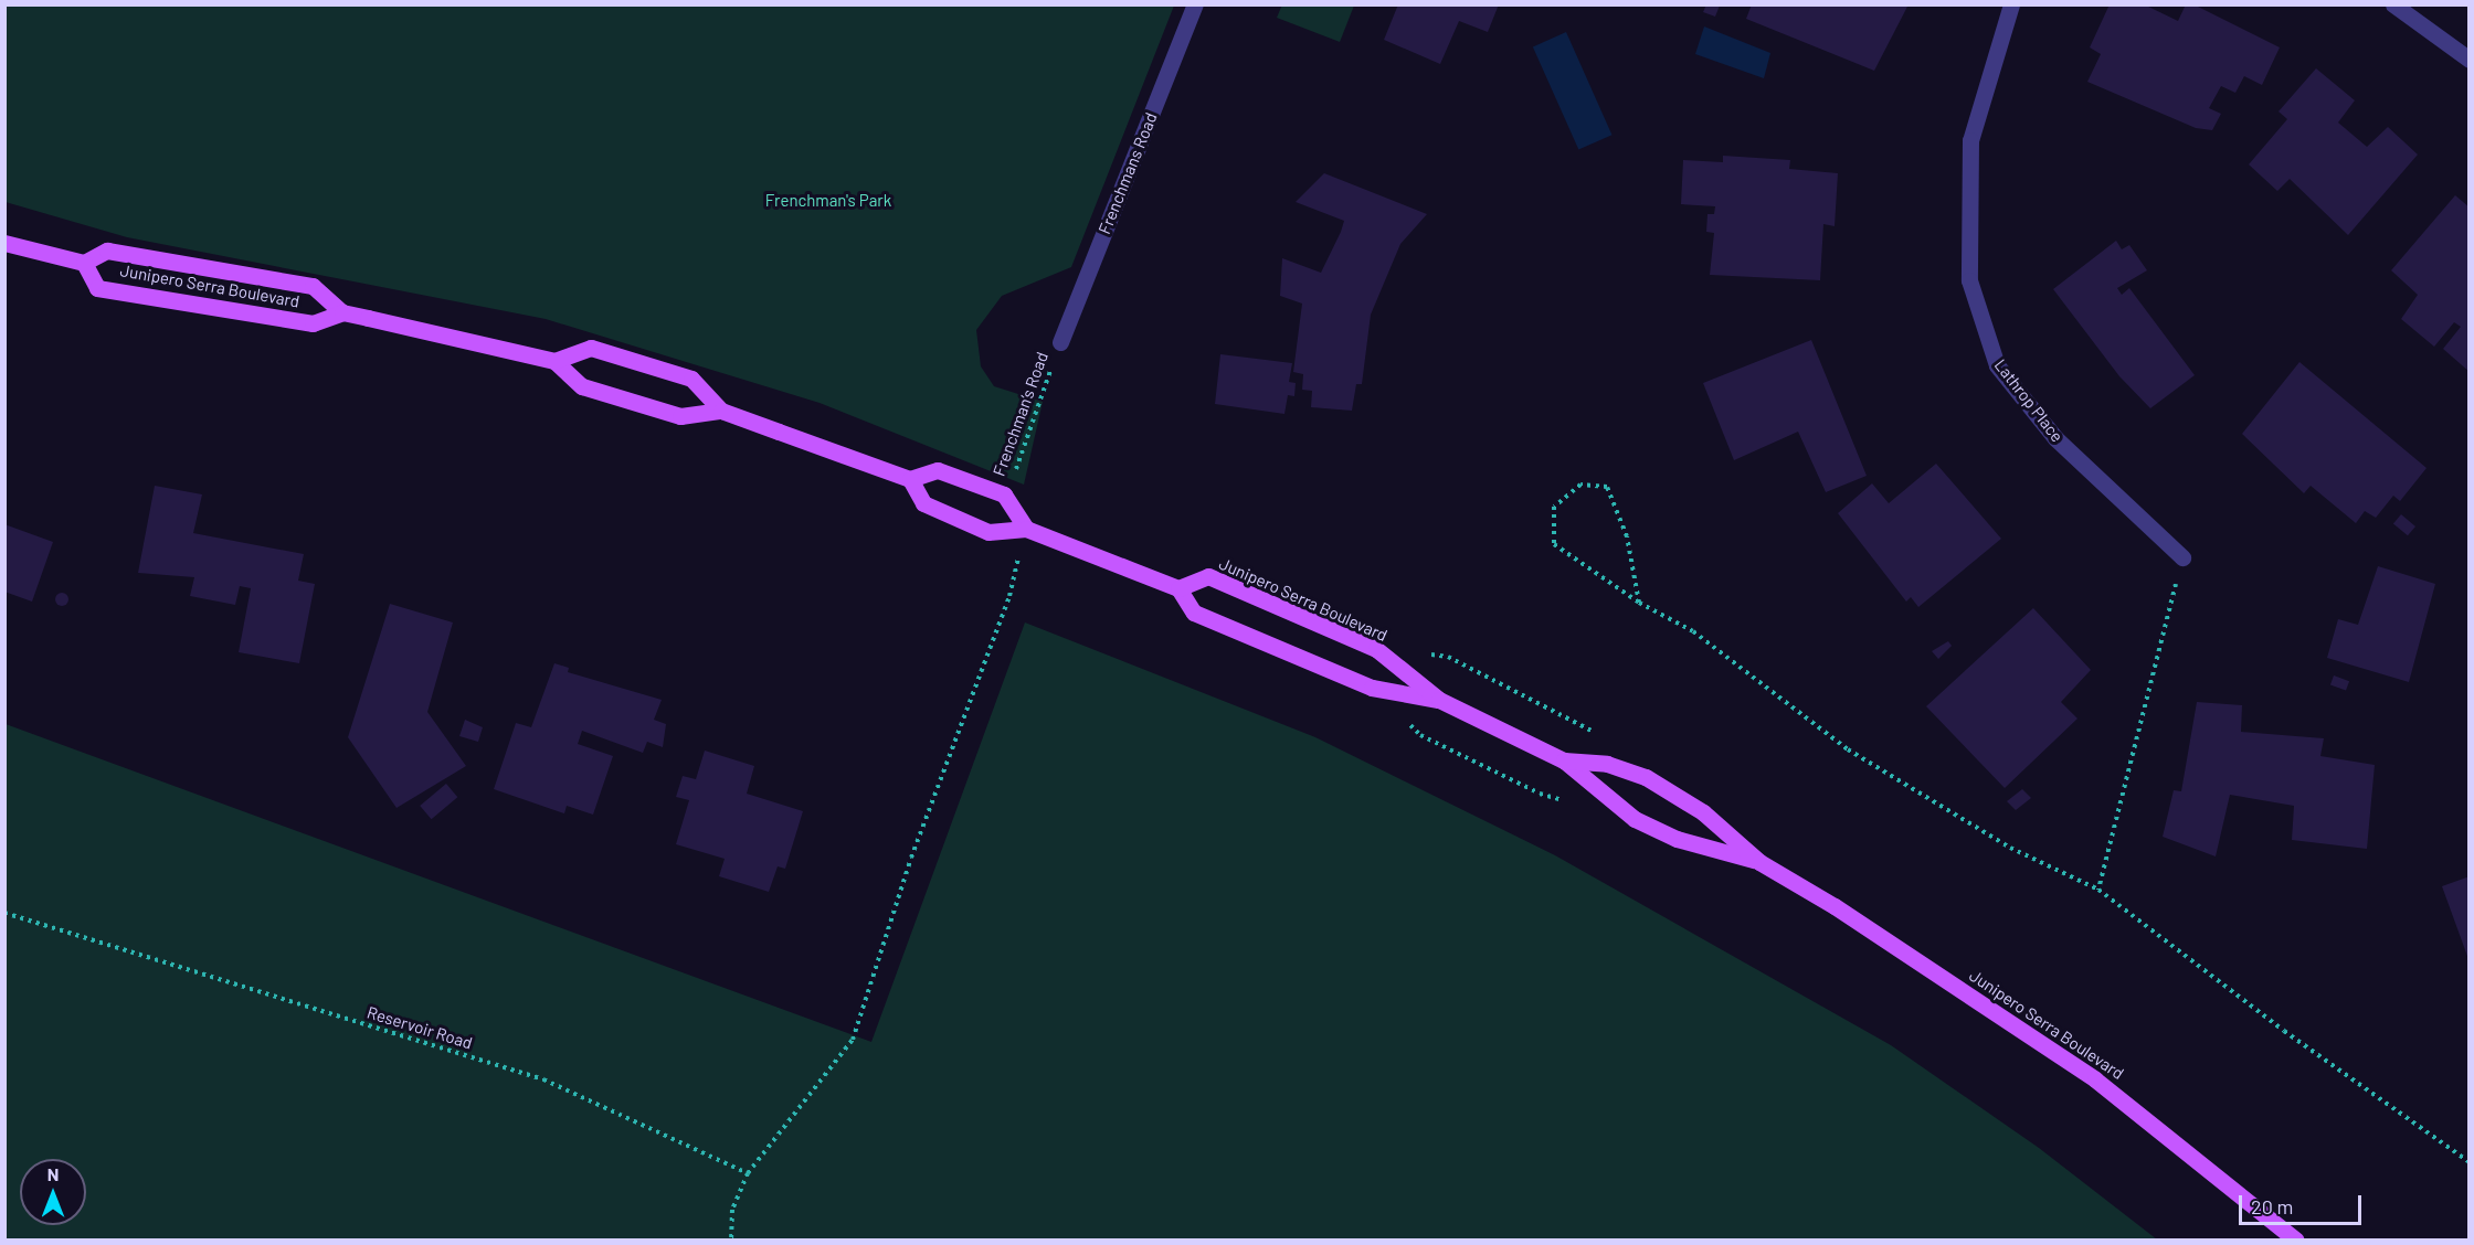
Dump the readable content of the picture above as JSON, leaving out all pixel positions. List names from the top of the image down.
{
  "streets": {
    "main road": ["Junipero Serra Boulevard"],
    "street": ["Frenchmans Road", "Lathrop Place"],
    "path": ["Frenchman’s Road", "Reservoir Road"]
  },
  "crossings": [
    ["Frenchmans Road", "Frenchman’s Road"]
  ],
  "parks": ["Frenchman's Park"],
  "scale_bar": "20 m",
  "north": "top"
}
